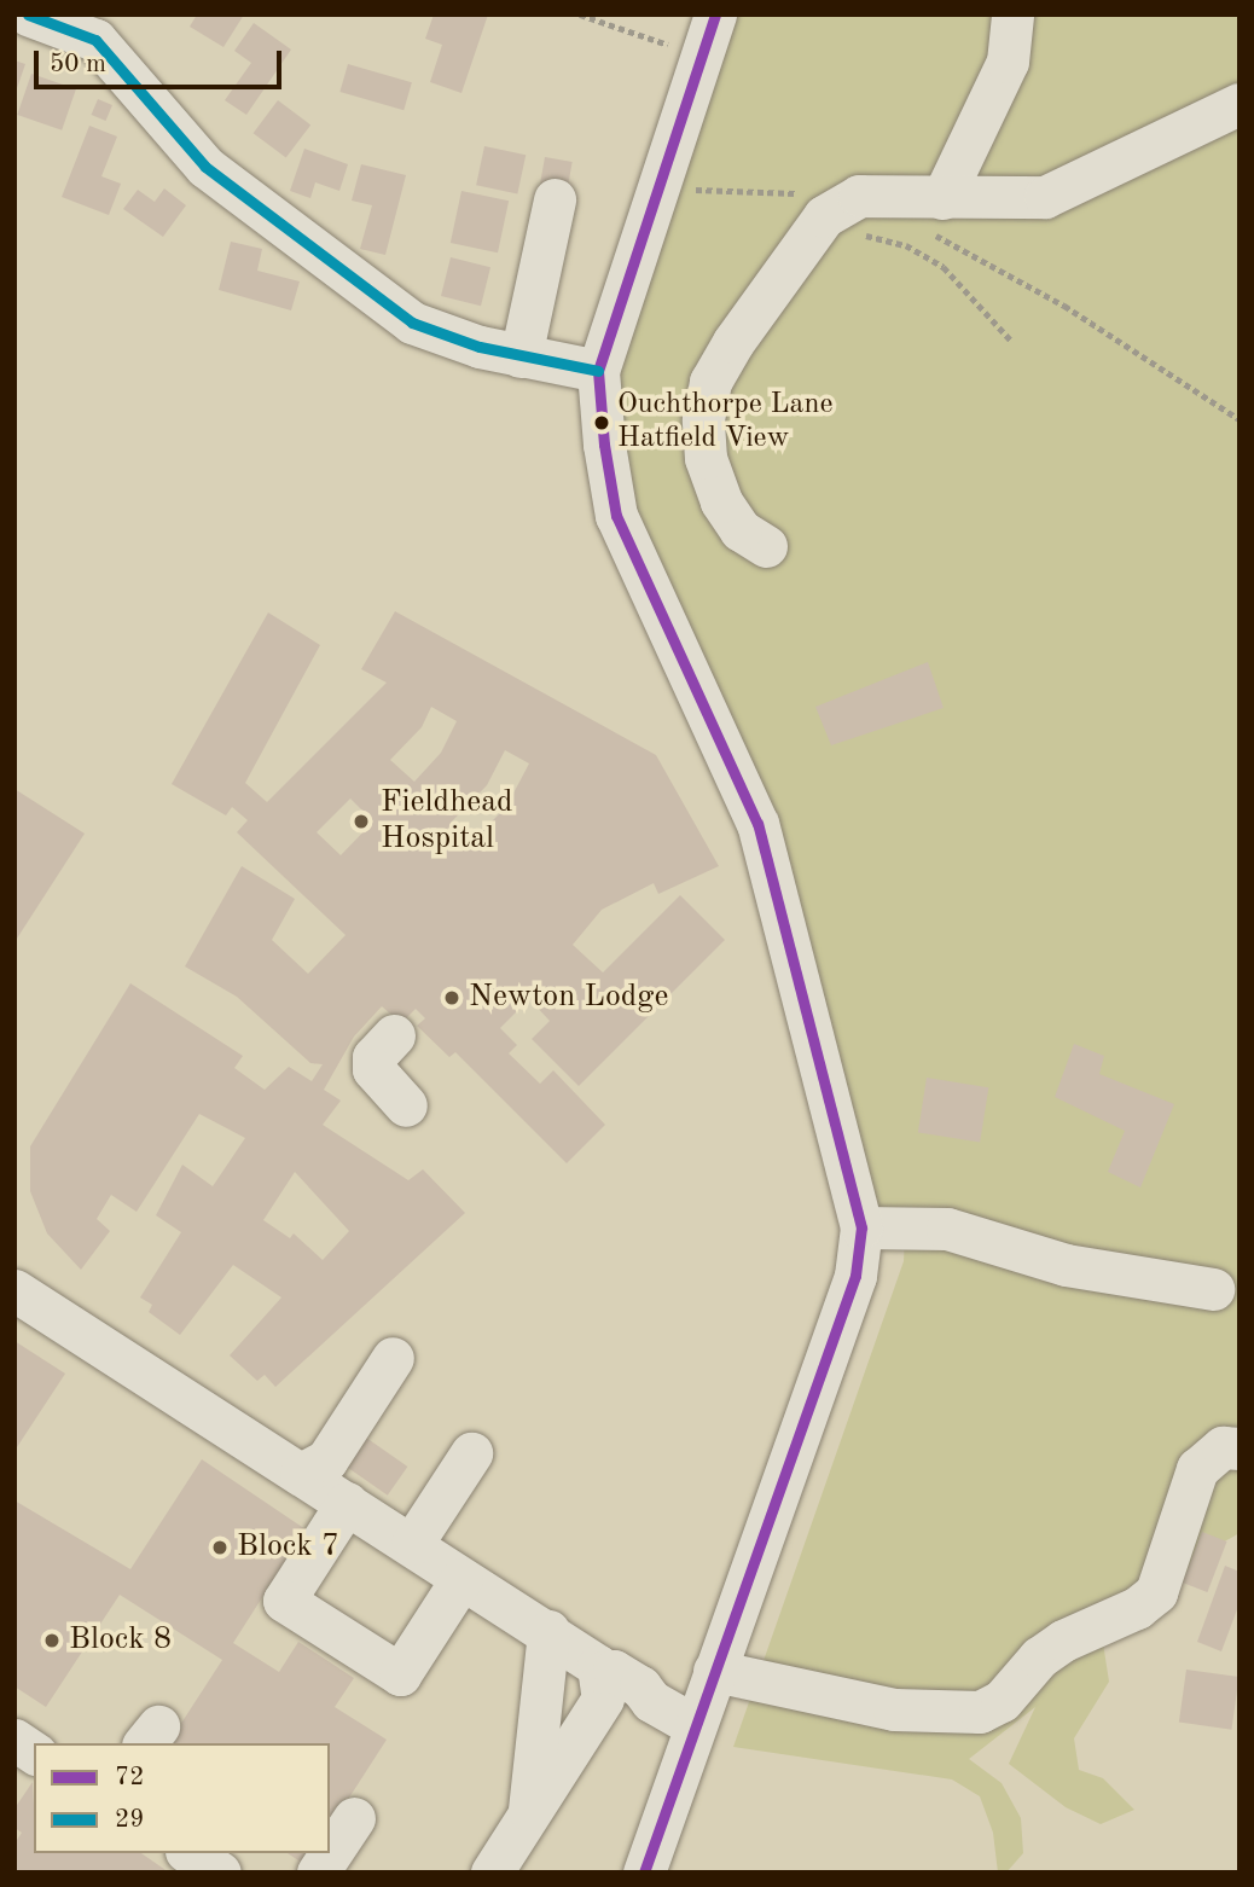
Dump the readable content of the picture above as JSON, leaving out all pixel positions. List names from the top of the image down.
{
  "places": [
    "Ouchthorpe Lane Hatfield View",
    "Fieldhead Hospital",
    "Newton Lodge",
    "Block 7",
    "Block 8"
  ],
  "lines": ["transit line 72", "transit line 29"],
  "legend": ["72", "29"],
  "scale_bar": "50 m"
}
